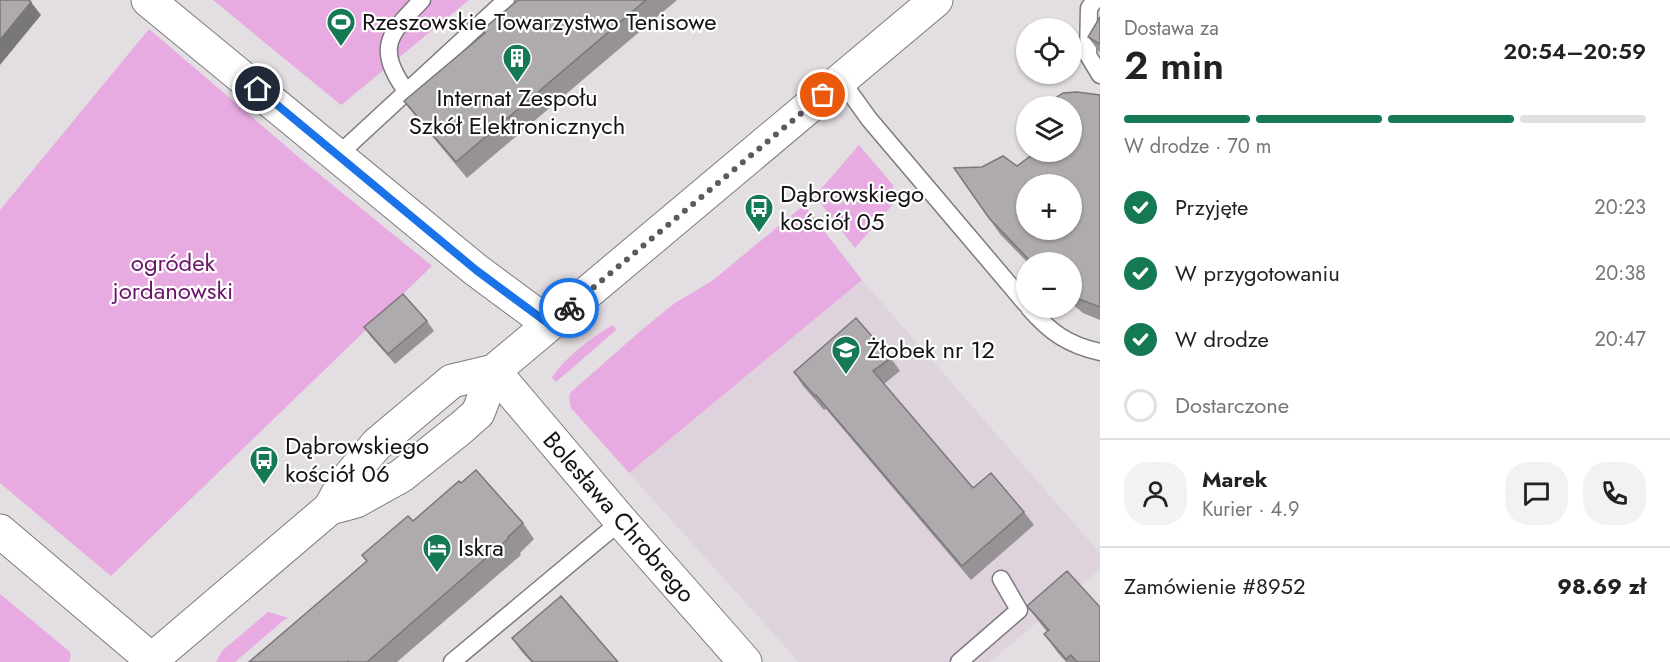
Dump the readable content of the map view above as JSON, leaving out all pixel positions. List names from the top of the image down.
{
  "streets": {
    "street": ["Bolesława Chrobrego"]
  },
  "parks": ["ogródek jordanowski"],
  "places": {
    "sports": ["Rzeszowskie Towarzystwo Tenisowe"],
    "building": ["Internat Zespołu Szkół Elektronicznych"],
    "bus stop": ["Dąbrowskiego kościół 05", "Dąbrowskiego kościół 06"],
    "school or university": ["Żłobek nr 12"],
    "hotel": ["Iskra"]
  },
  "page": {
    "heading": ["2 min", "Dostawa za", "20:54–20:59"],
    "panel": [
      "Marek",
      "Kurier · 4.9",
      "Zamówienie #8952",
      "98.69 zł"
    ],
    "map_buttons": ["+", "−"],
    "bar": "W drodze · 70 m",
    "list": [
      ["Przyjęte", "20:23"],
      ["W przygotowaniu", "20:38"],
      ["W drodze", "20:47"],
      "Dostarczone"
    ]
  }
}
